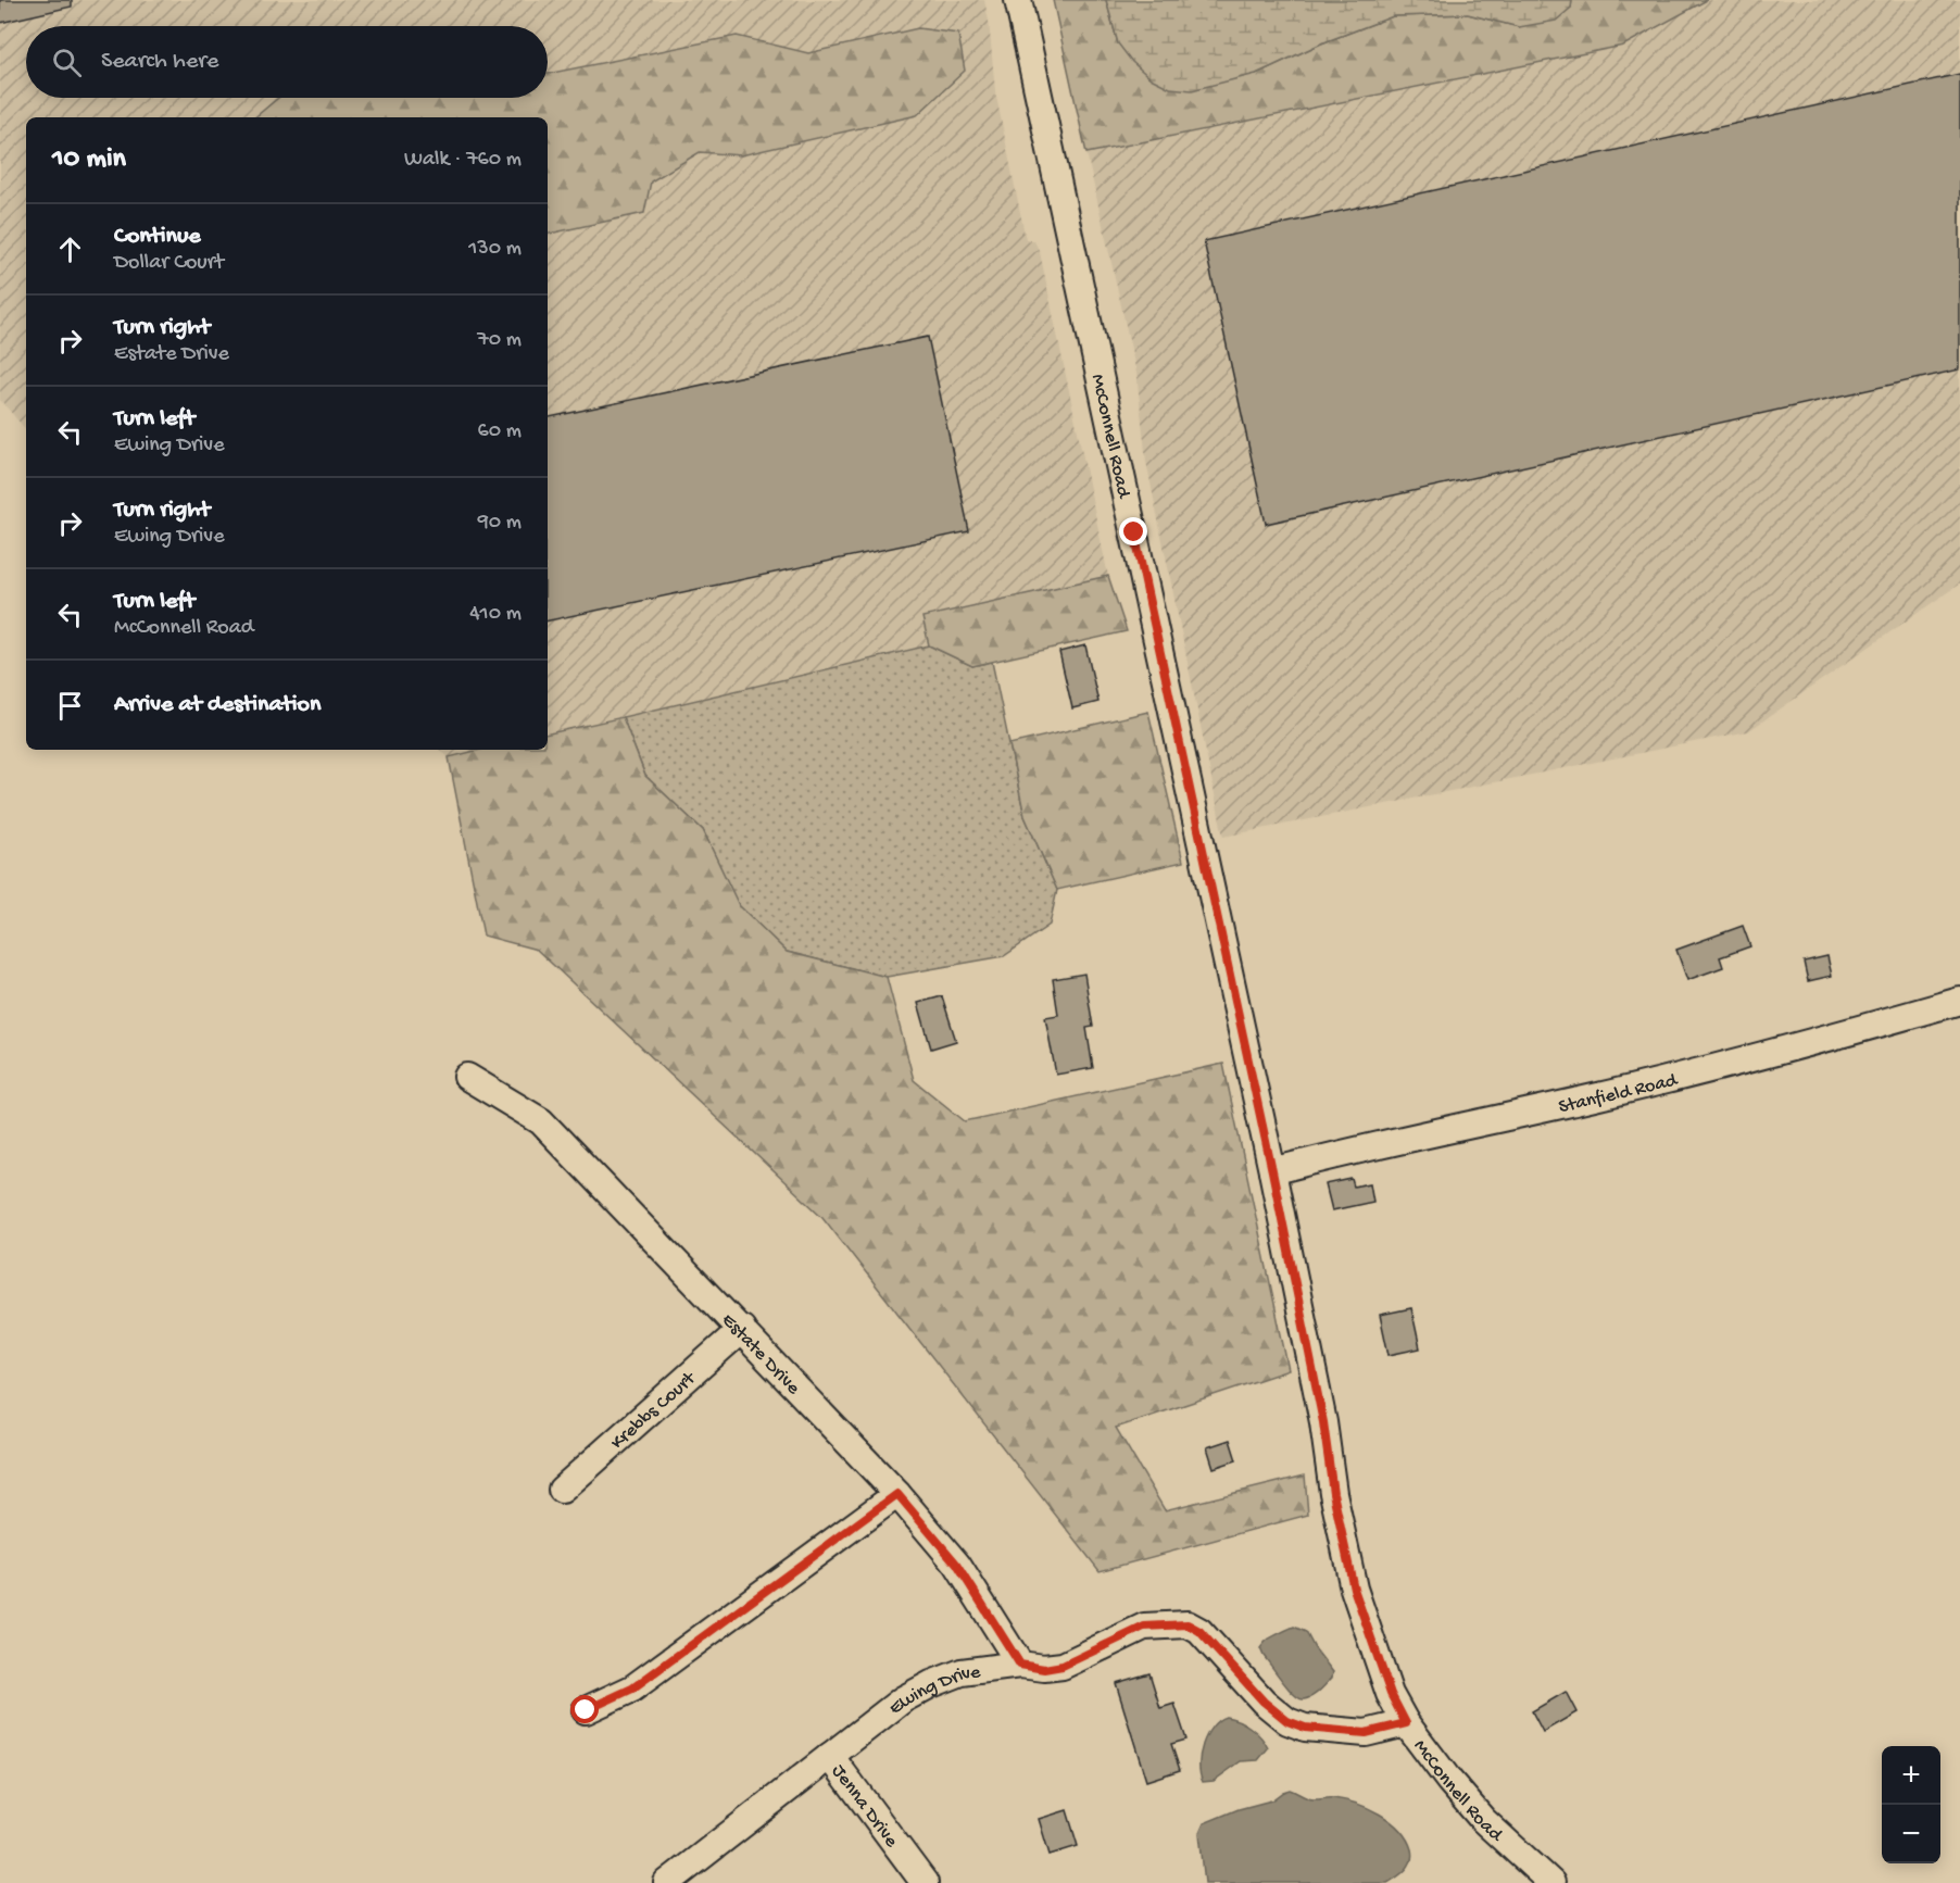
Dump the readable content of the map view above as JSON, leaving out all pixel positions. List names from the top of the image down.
{
  "streets": {
    "street": [
      "McConnell Road",
      "Stanfield Road",
      "Estate Drive",
      "Krebbs Court",
      "Ewing Drive",
      "Jenna Drive"
    ]
  },
  "crossings": [
    ["McConnell Road", "Stanfield Road"],
    ["McConnell Road", "Ewing Drive"],
    ["Estate Drive", "Krebbs Court"],
    ["Estate Drive", "Ewing Drive"],
    ["Ewing Drive", "Jenna Drive"]
  ],
  "page": {
    "search": "Search here",
    "heading": ["10 min", "Walk · 760 m"],
    "list": [
      ["Continue", "Dollar Court", "130 m"],
      ["Turn right", "Estate Drive", "70 m"],
      ["Turn left", "Ewing Drive", "60 m"],
      ["Turn right", "Ewing Drive", "90 m"],
      ["Turn left", "McConnell Road", "410 m"],
      "Arrive at destination"
    ],
    "map_buttons": ["+", "−"]
  }
}
